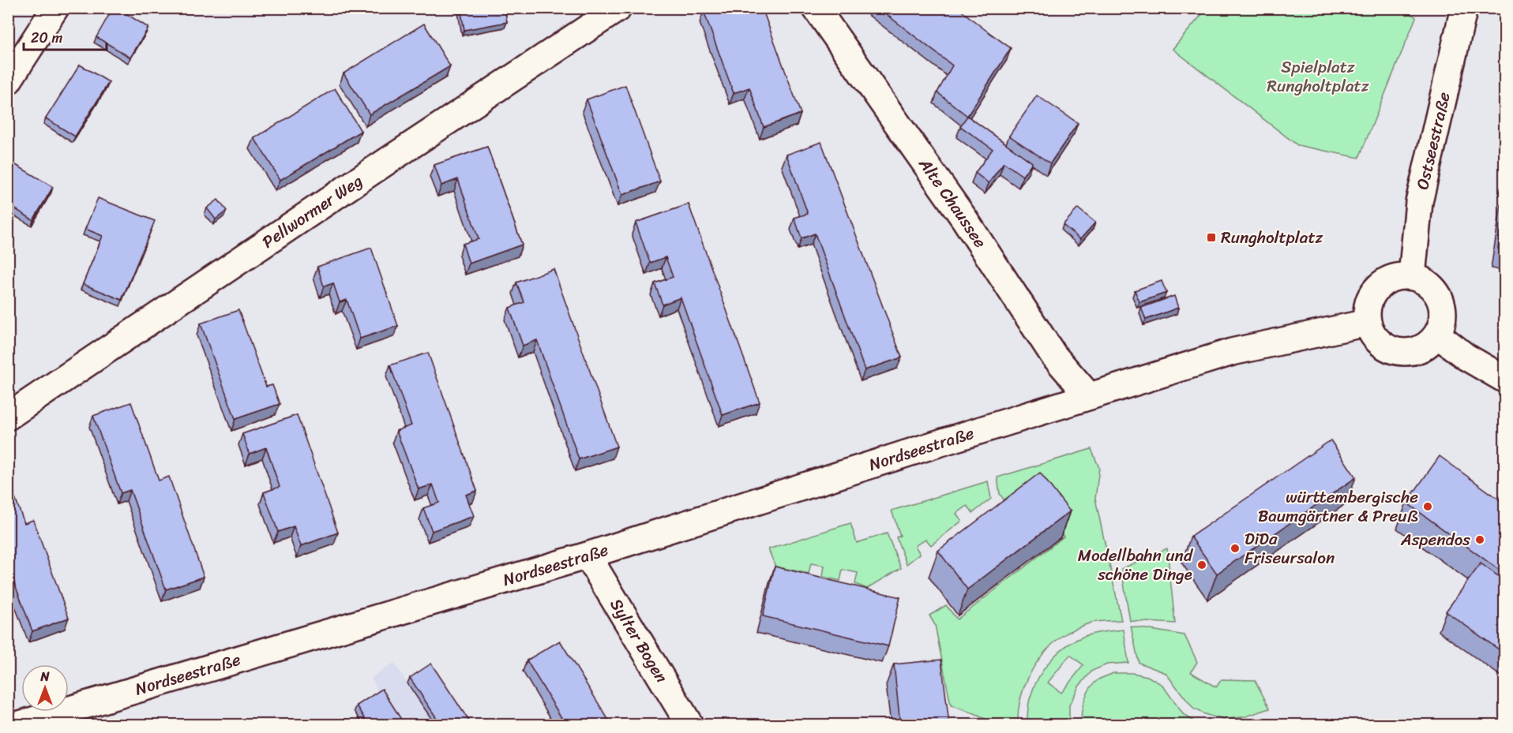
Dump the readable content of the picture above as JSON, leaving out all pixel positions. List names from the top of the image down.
{
  "streets": {
    "street": [
      "Ostseestraße",
      "Alte Chaussee",
      "Pellwormer Weg",
      "Nordseestraße",
      "Sylter Bogen"
    ]
  },
  "crossings": [
    ["Alte Chaussee", "Nordseestraße"],
    ["Nordseestraße", "Sylter Bogen"]
  ],
  "parks": ["Spielplatz Rungholtplatz"],
  "places": {
    "transit": ["Rungholtplatz"],
    "other": [
      "württembergische Baumgärtner & Preuß",
      "Aspendos",
      "DiDa Friseursalon",
      "Modellbahn und schöne Dinge"
    ]
  },
  "scale_bar": "20 m",
  "north": "top"
}
